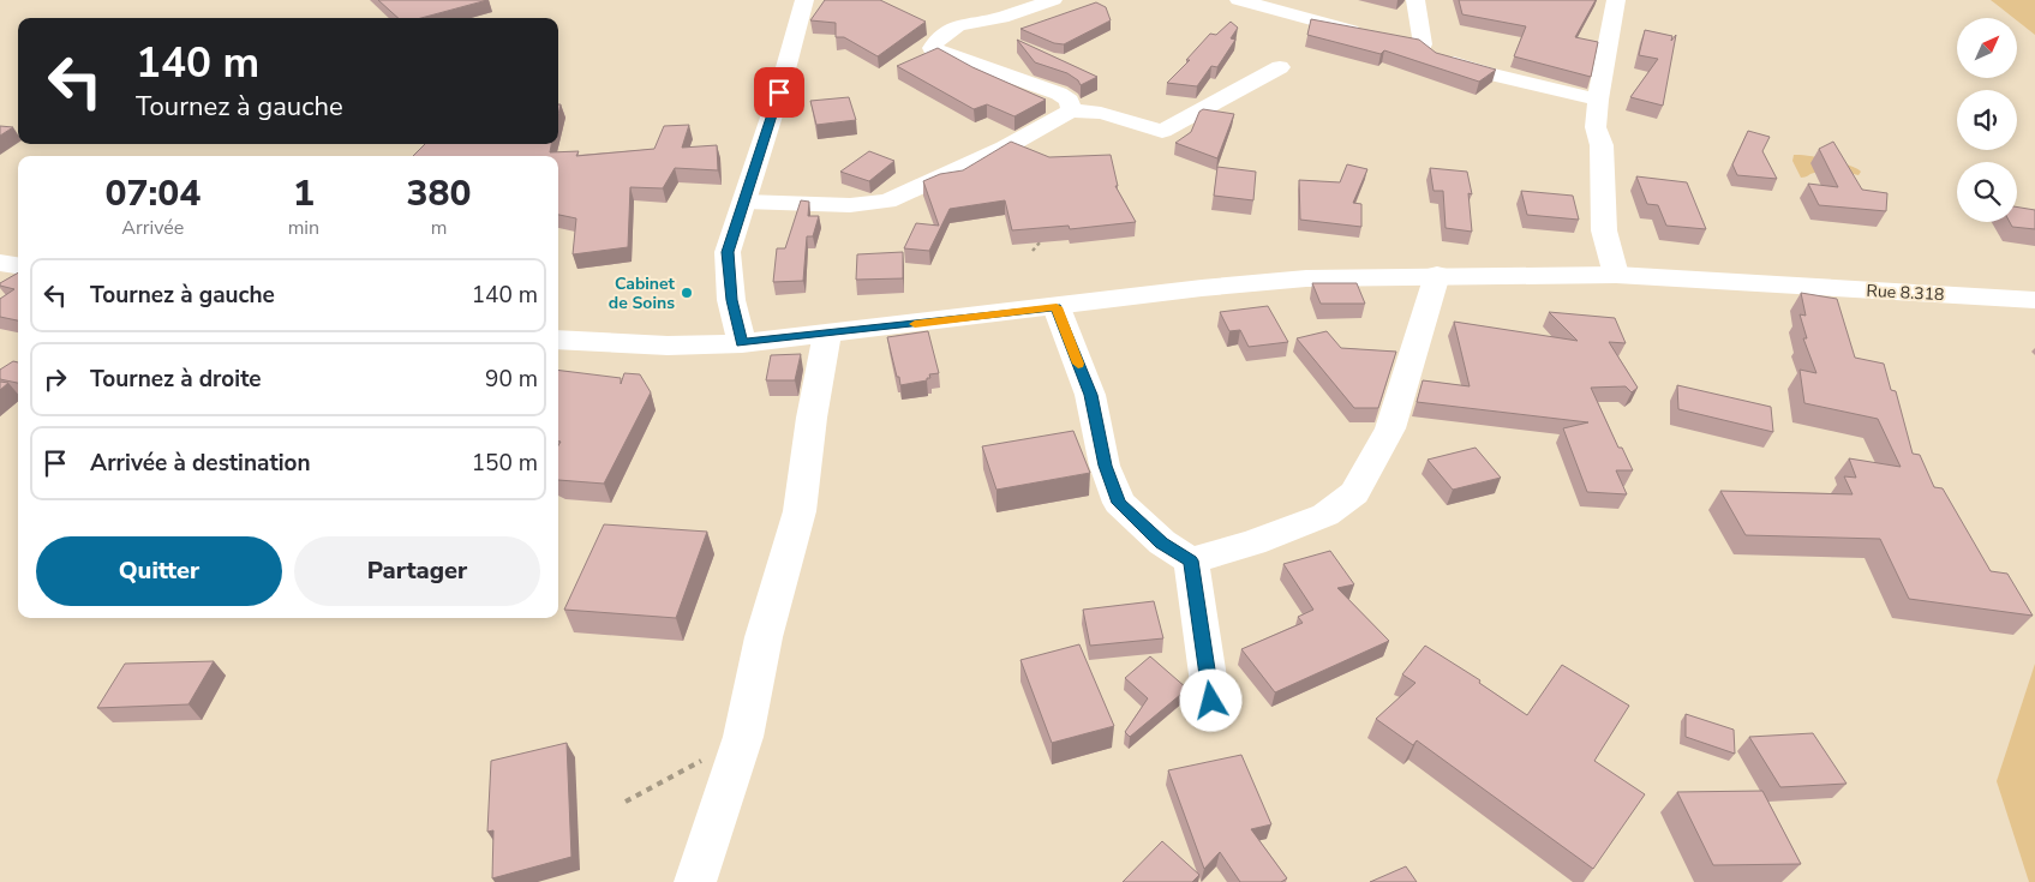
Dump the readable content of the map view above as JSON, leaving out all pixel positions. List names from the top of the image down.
{
  "streets": {
    "main road": ["Rue 8.318"]
  },
  "places": ["Cabinet de Soins"],
  "north": "top right",
  "page": {
    "turn": ["140 m", "Tournez à gauche"],
    "eta": [
      "07:04",
      "Arrivée",
      "1",
      "min",
      "380",
      "m"
    ],
    "list": [
      {
        "name": "Tournez à gauche",
        "value": "140 m"
      },
      {
        "name": "Tournez à droite",
        "value": "90 m"
      },
      {
        "name": "Arrivée à destination",
        "value": "150 m"
      }
    ],
    "buttons": ["Quitter", "Partager"]
  }
}
